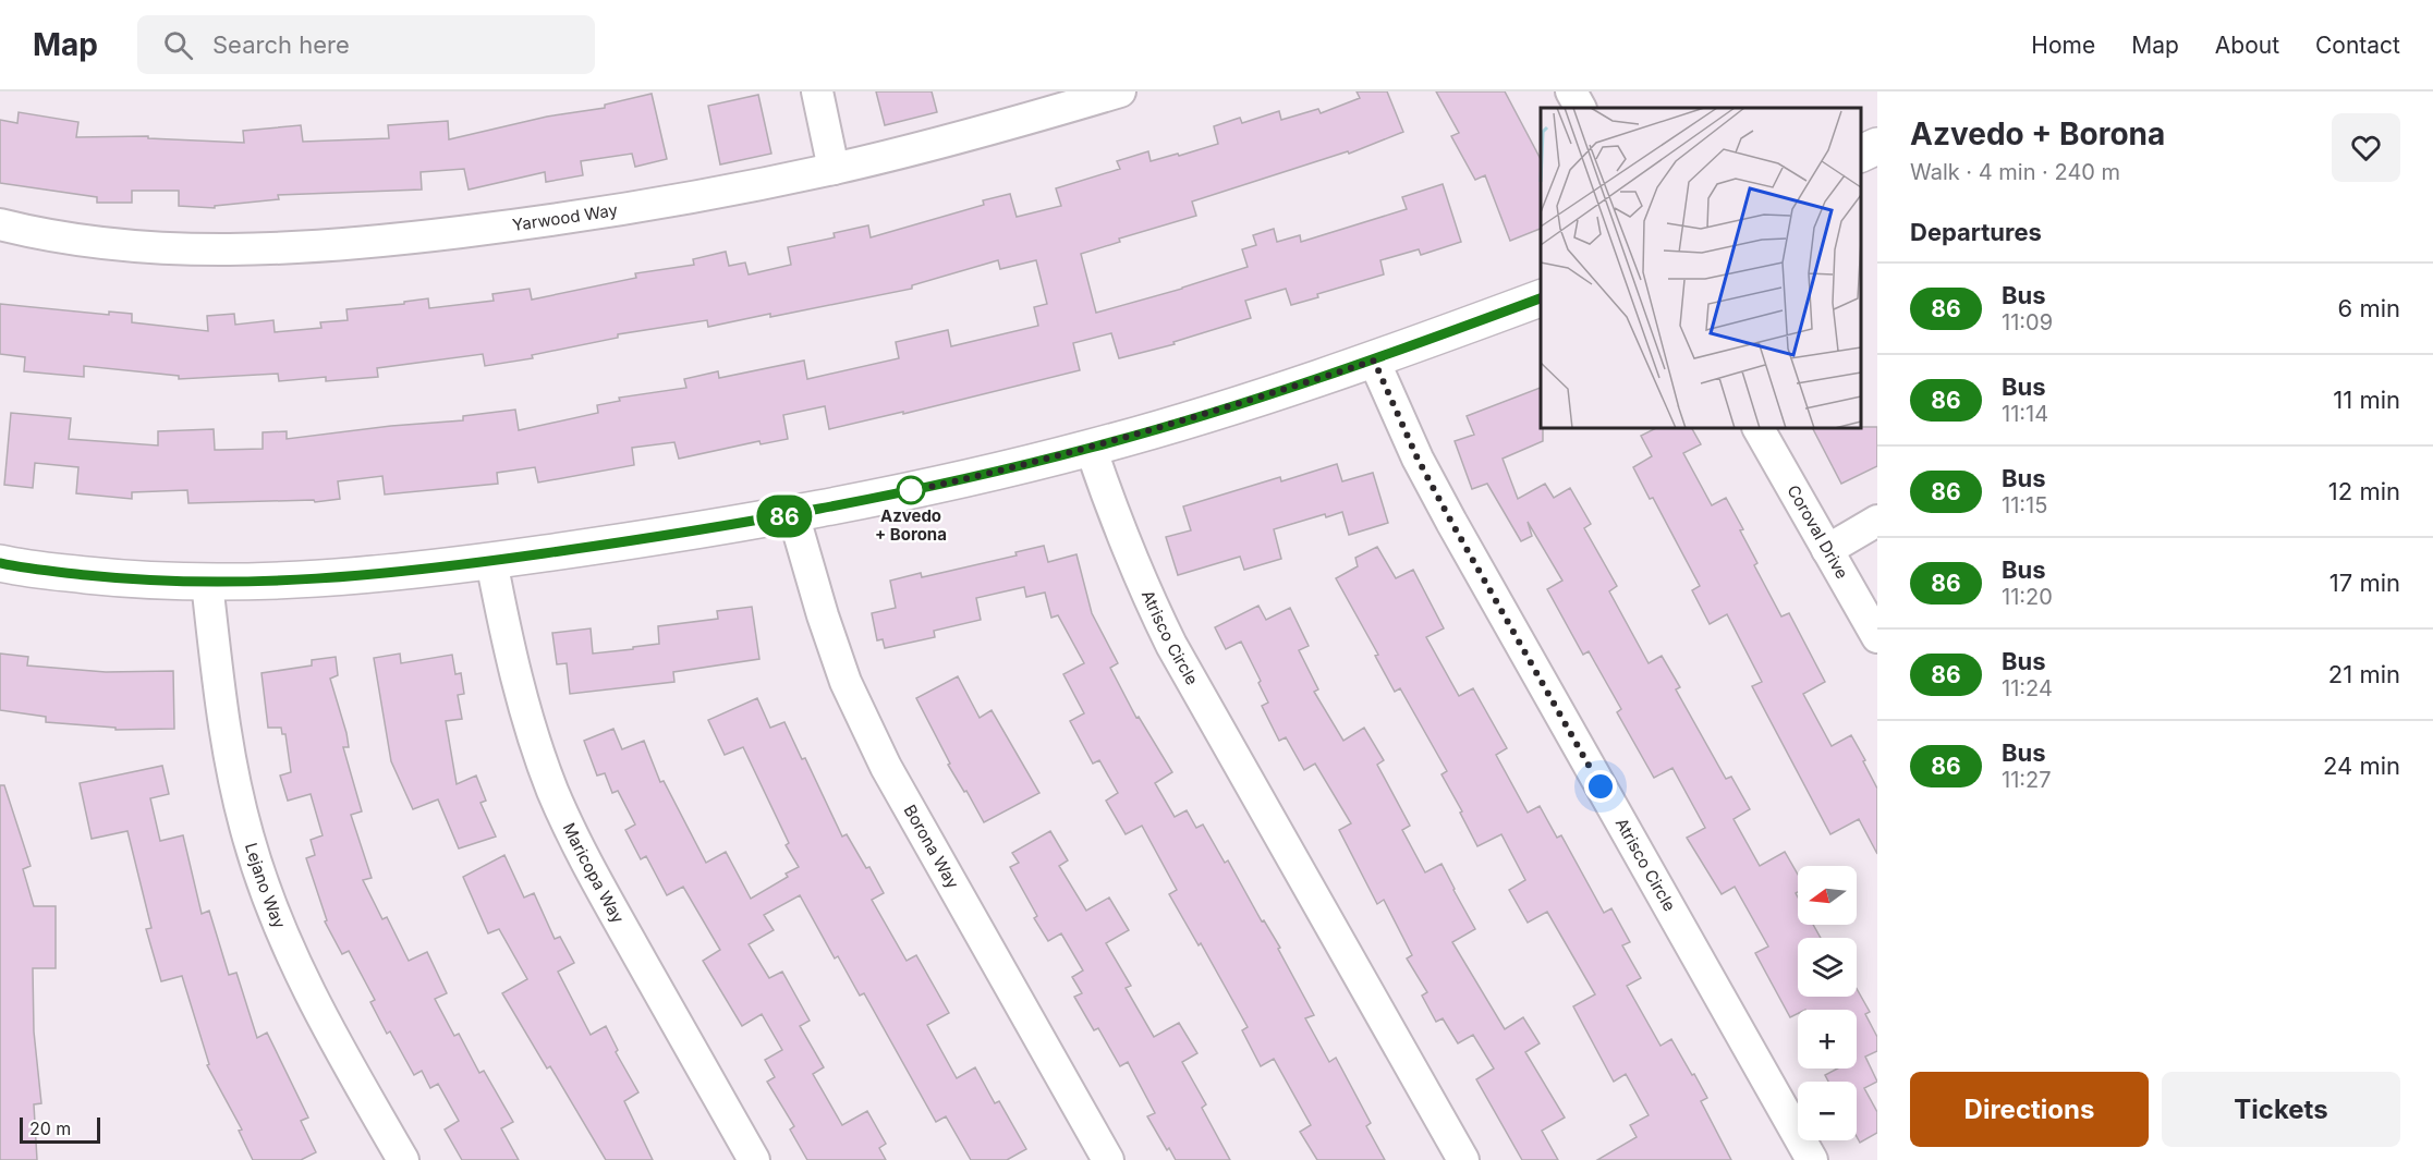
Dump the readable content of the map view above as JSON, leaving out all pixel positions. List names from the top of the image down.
{
  "streets": {
    "street": [
      "Yarwood Way",
      "Coroval Drive",
      "Atrisco Circle",
      "Borona Way",
      "Maricopa Way",
      "Lejano Way"
    ]
  },
  "places": ["Azvedo + Borona"],
  "lines": ["bus line 86"],
  "scale_bar": "20 m",
  "north": "left",
  "page": {
    "header": "Map",
    "search": "Search here",
    "nav": [
      "Home",
      "Map",
      "About",
      "Contact"
    ],
    "on_map": "86",
    "heading": [
      ["Azvedo + Borona", "Walk · 4 min · 240 m"],
      "Departures"
    ],
    "list": [
      {
        "mark": "86",
        "name": "Bus",
        "note": "11:09",
        "value": "6 min"
      },
      {
        "mark": "86",
        "name": "Bus",
        "note": "11:14",
        "value": "11 min"
      },
      {
        "mark": "86",
        "name": "Bus",
        "note": "11:15",
        "value": "12 min"
      },
      {
        "mark": "86",
        "name": "Bus",
        "note": "11:20",
        "value": "17 min"
      },
      {
        "mark": "86",
        "name": "Bus",
        "note": "11:24",
        "value": "21 min"
      },
      {
        "mark": "86",
        "name": "Bus",
        "note": "11:27",
        "value": "24 min"
      }
    ],
    "map_buttons": ["+", "−"],
    "buttons": ["Directions", "Tickets"],
    "scale": "20 m"
  }
}
